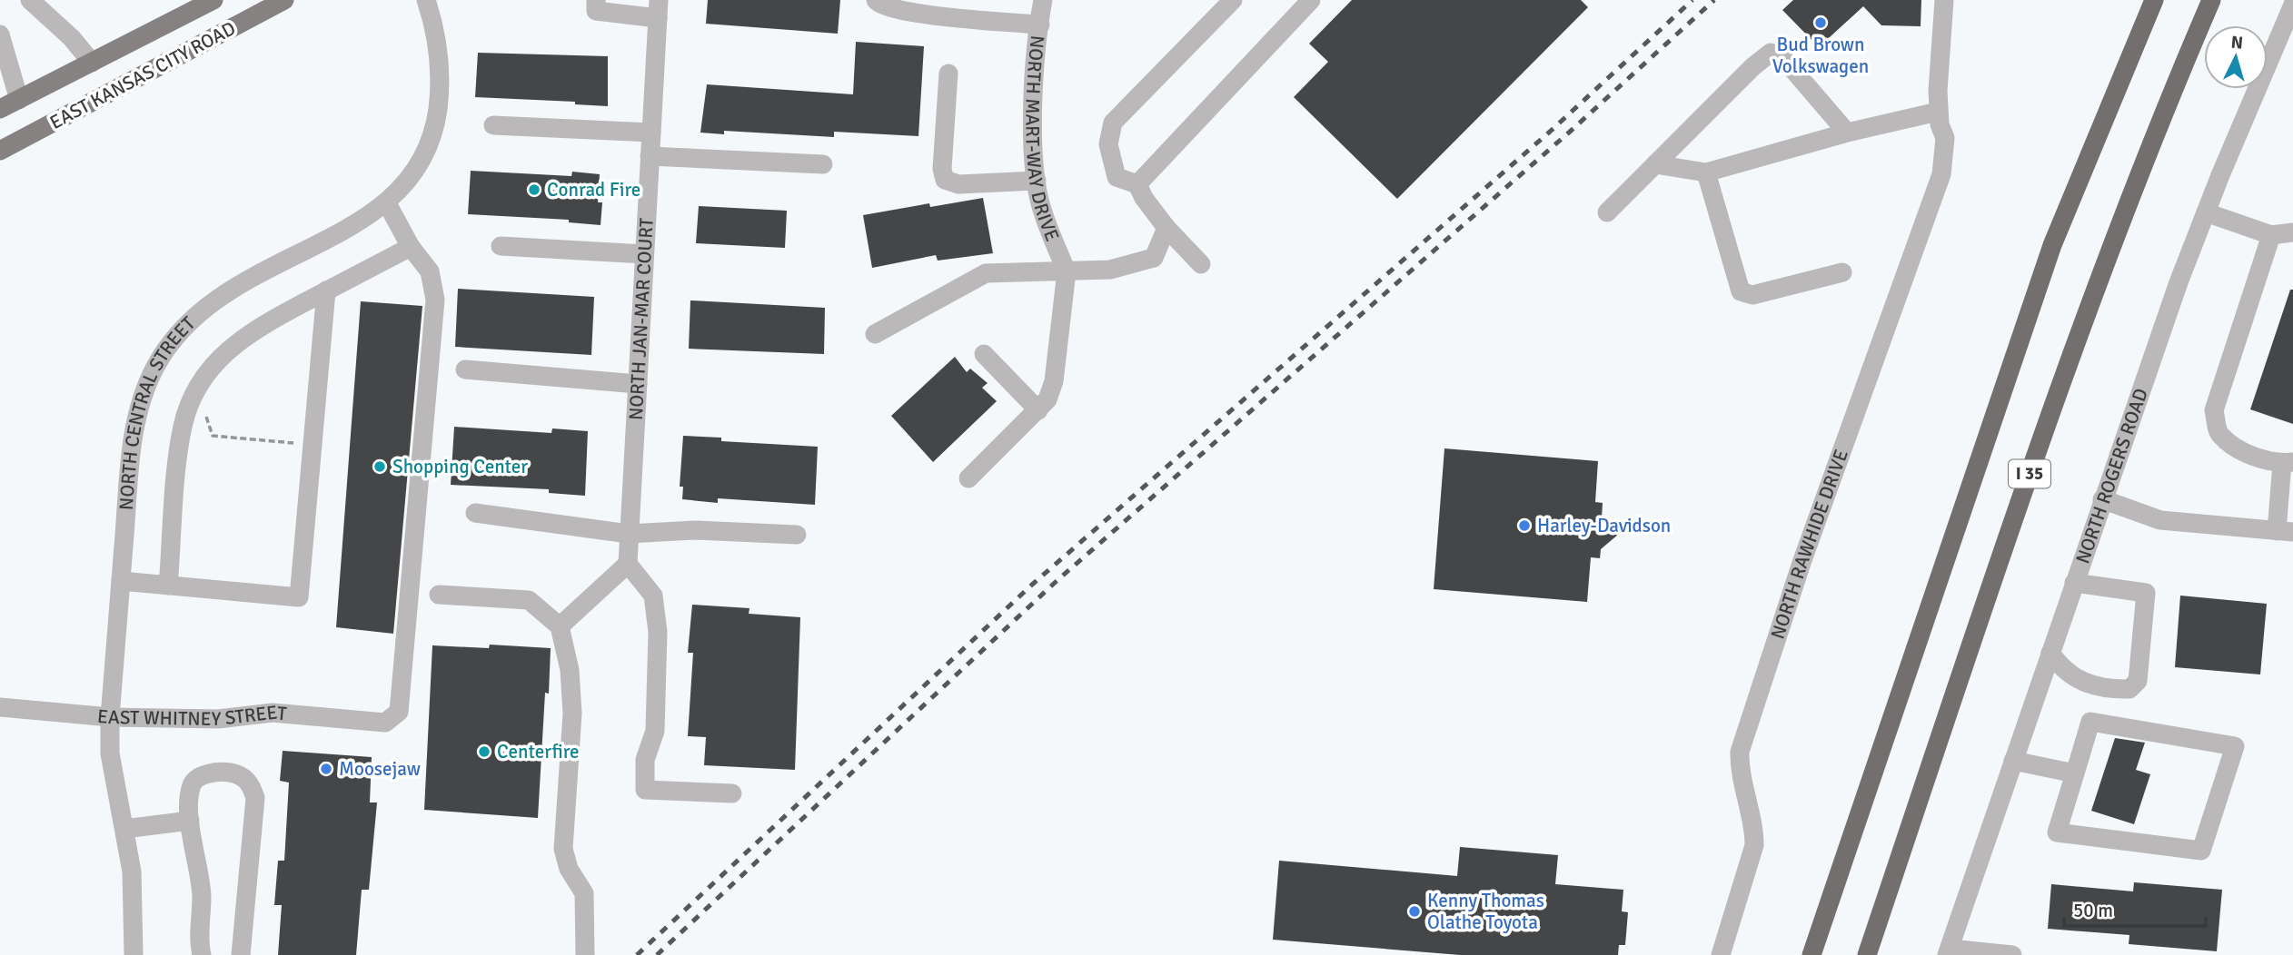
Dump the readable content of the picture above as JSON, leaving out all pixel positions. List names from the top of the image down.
{
  "streets": {
    "highway": ["I 35"],
    "main road": ["EAST KANSAS CITY ROAD"],
    "street": [
      "NORTH MART-WAY DRIVE",
      "NORTH JAN-MAR COURT",
      "NORTH CENTRAL STREET",
      "NORTH ROGERS ROAD",
      "NORTH RAWHIDE DRIVE",
      "EAST WHITNEY STREET"
    ]
  },
  "crossings": [
    ["NORTH CENTRAL STREET", "EAST WHITNEY STREET"]
  ],
  "places": [
    "Bud Brown Volkswagen",
    "Conrad Fire",
    "Shopping Center",
    "Harley-Davidson",
    "Centerfire",
    "Moosejaw",
    "Kenny Thomas Olathe Toyota"
  ],
  "scale_bar": "50 m",
  "north": "top"
}
